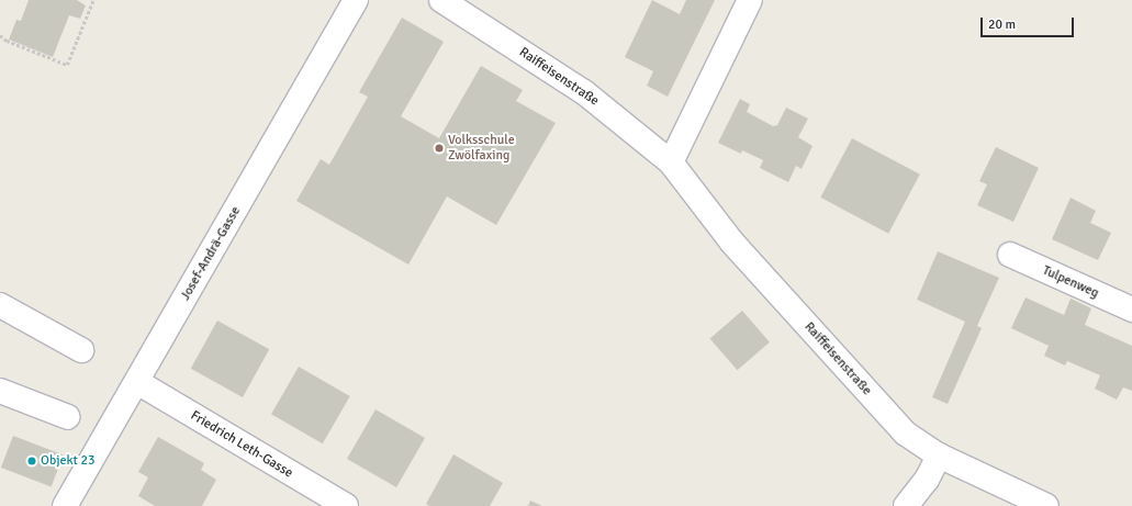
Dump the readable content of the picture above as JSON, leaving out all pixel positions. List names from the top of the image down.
{
  "streets": {
    "street": [
      "Raiffeisenstraße",
      "Josef-Andrä-Gasse",
      "Tulpenweg",
      "Friedrich Leth-Gasse"
    ]
  },
  "crossings": [
    ["Josef-Andrä-Gasse", "Friedrich Leth-Gasse"]
  ],
  "places": ["Volksschule Zwölfaxing", "Objekt 23"],
  "scale_bar": "20 m"
}
